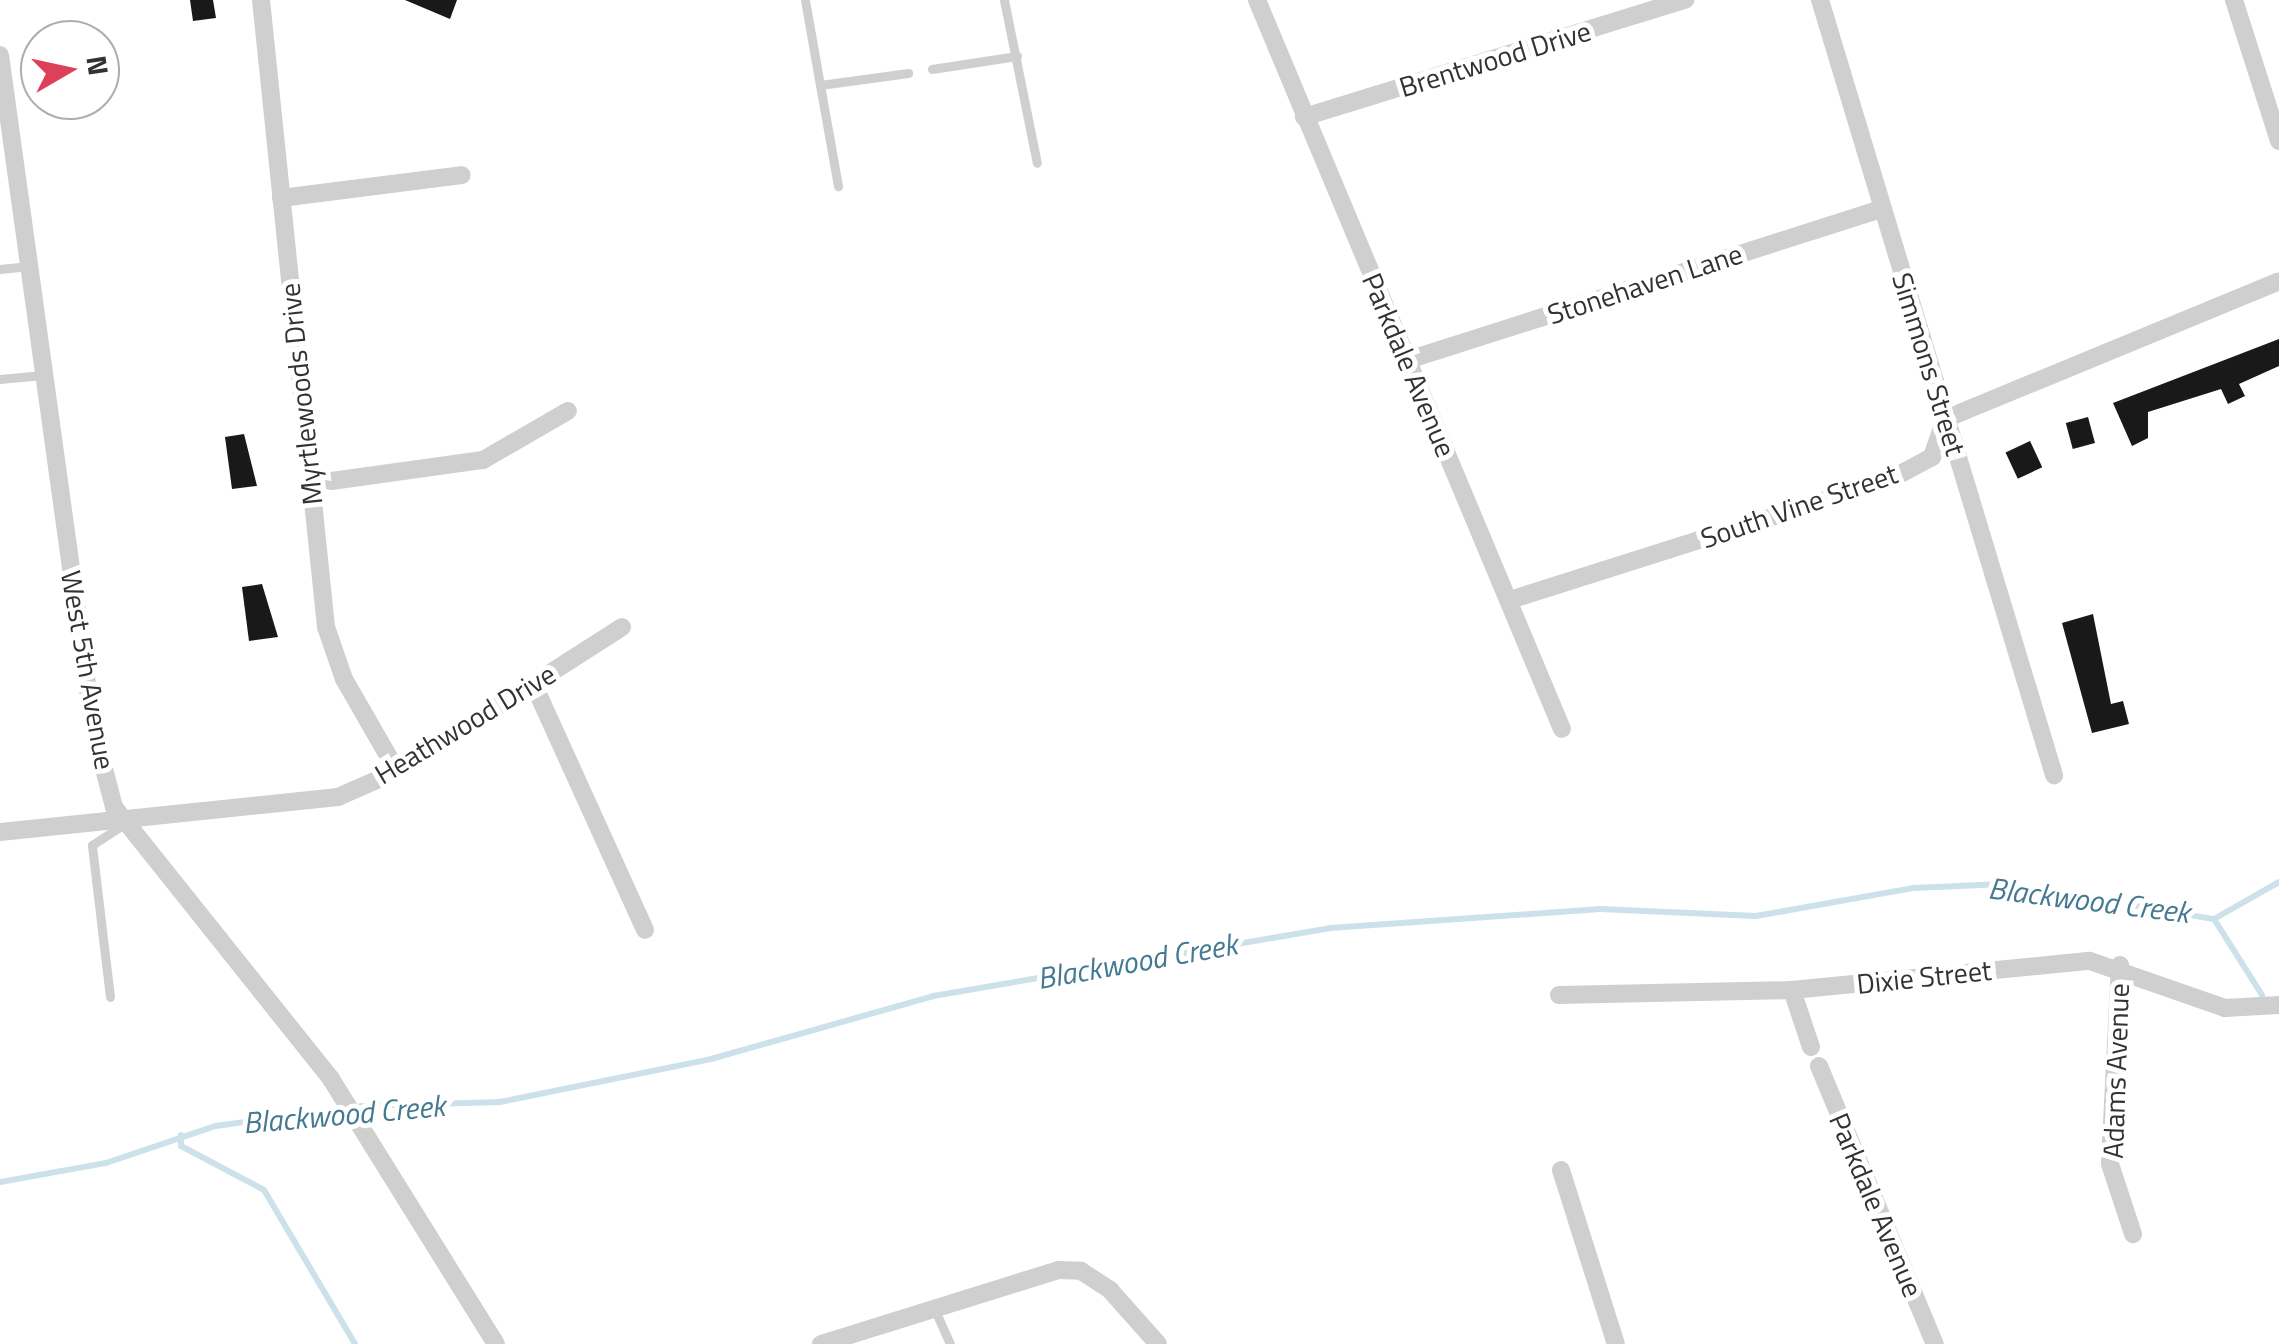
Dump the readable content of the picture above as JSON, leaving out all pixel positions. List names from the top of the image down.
{
  "streets": {
    "street": [
      "Brentwood Drive",
      "Stonehaven Lane",
      "Simmons Street",
      "Parkdale Avenue",
      "Myrtlewoods Drive",
      "South Vine Street",
      "West 5th Avenue",
      "Heathwood Drive",
      "Dixie Street",
      "Adams Avenue"
    ]
  },
  "crossings": [
    ["Brentwood Drive", "Parkdale Avenue"],
    ["Stonehaven Lane", "Simmons Street"],
    ["Stonehaven Lane", "Parkdale Avenue"],
    ["Simmons Street", "South Vine Street"],
    ["Parkdale Avenue", "South Vine Street"],
    ["Myrtlewoods Drive", "Heathwood Drive"],
    ["West 5th Avenue", "Heathwood Drive"],
    ["Dixie Street", "Adams Avenue"]
  ],
  "water": ["Blackwood Creek"],
  "north": "right"
}
